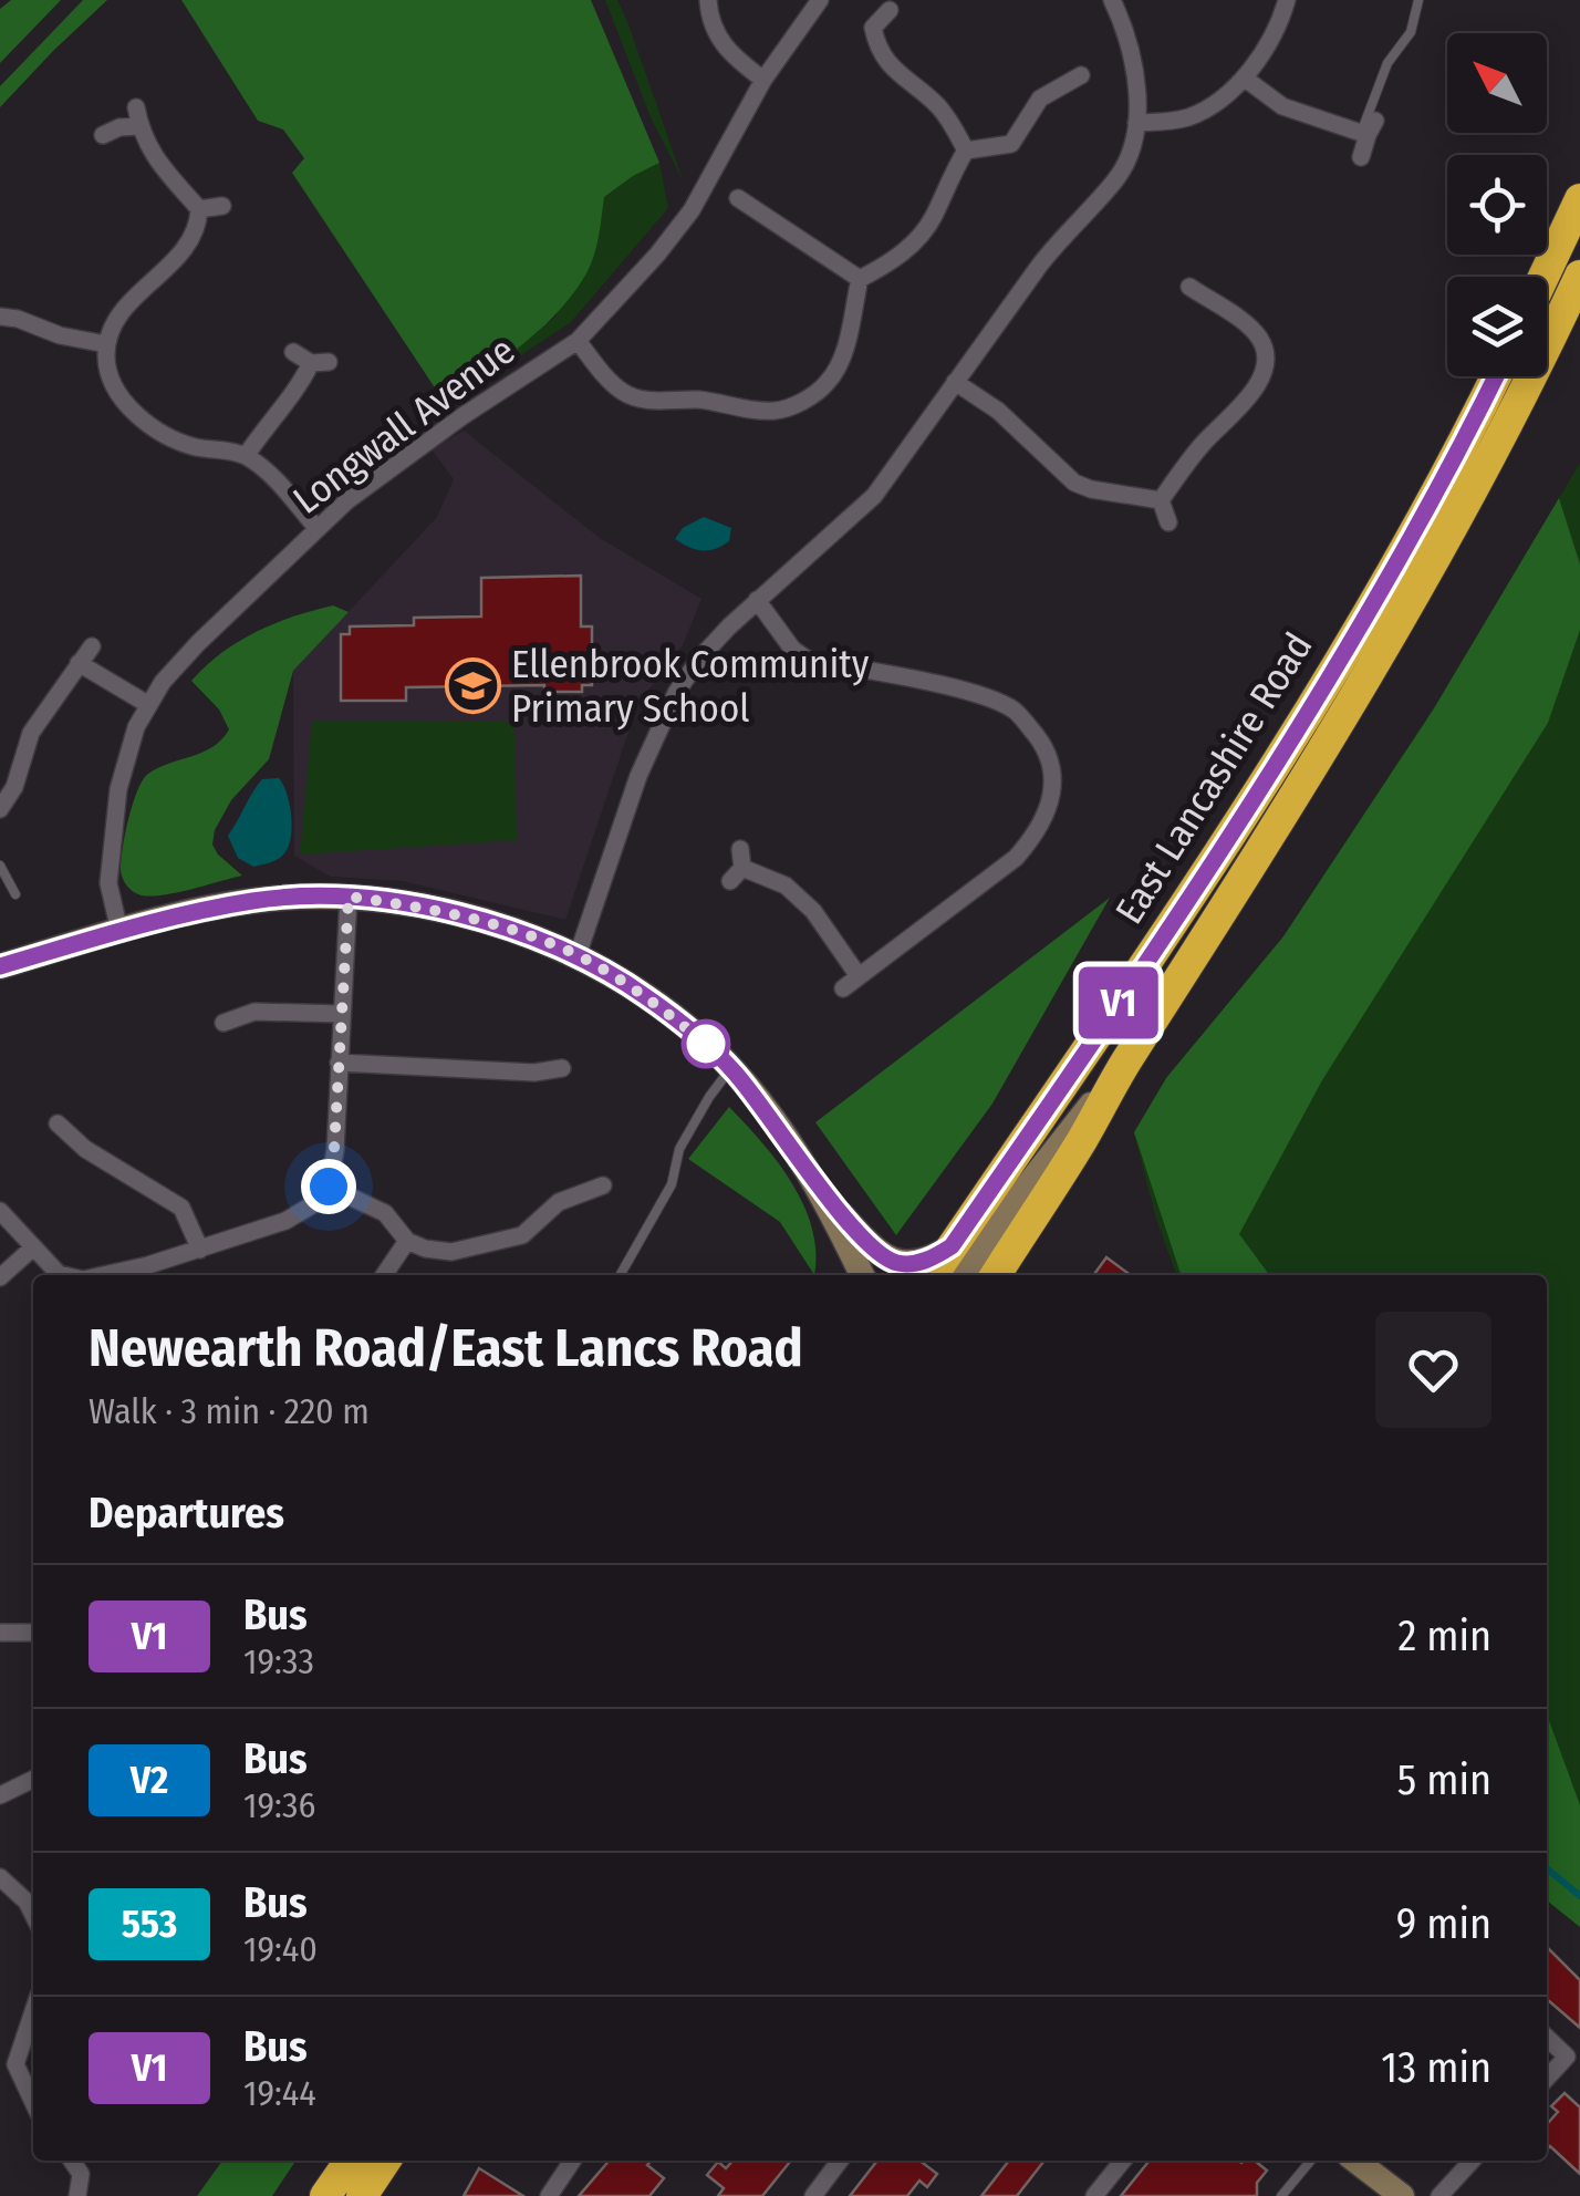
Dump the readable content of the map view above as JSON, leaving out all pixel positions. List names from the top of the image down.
{
  "streets": {
    "highway": ["East Lancashire Road"],
    "street": ["Longwall Avenue"]
  },
  "places": {
    "school or university": ["Ellenbrook Community Primary School"]
  },
  "lines": ["bus line V1"],
  "north": "top left",
  "page": {
    "on_map": "V1",
    "heading": [
      ["Newearth Road/East Lancs Road", "Walk · 3 min · 220 m"],
      "Departures"
    ],
    "list": [
      {
        "mark": "V1",
        "name": "Bus",
        "note": "19:33",
        "value": "2 min"
      },
      {
        "mark": "V2",
        "name": "Bus",
        "note": "19:36",
        "value": "5 min"
      },
      {
        "mark": "553",
        "name": "Bus",
        "note": "19:40",
        "value": "9 min"
      },
      {
        "mark": "V1",
        "name": "Bus",
        "note": "19:44",
        "value": "13 min"
      }
    ]
  }
}
